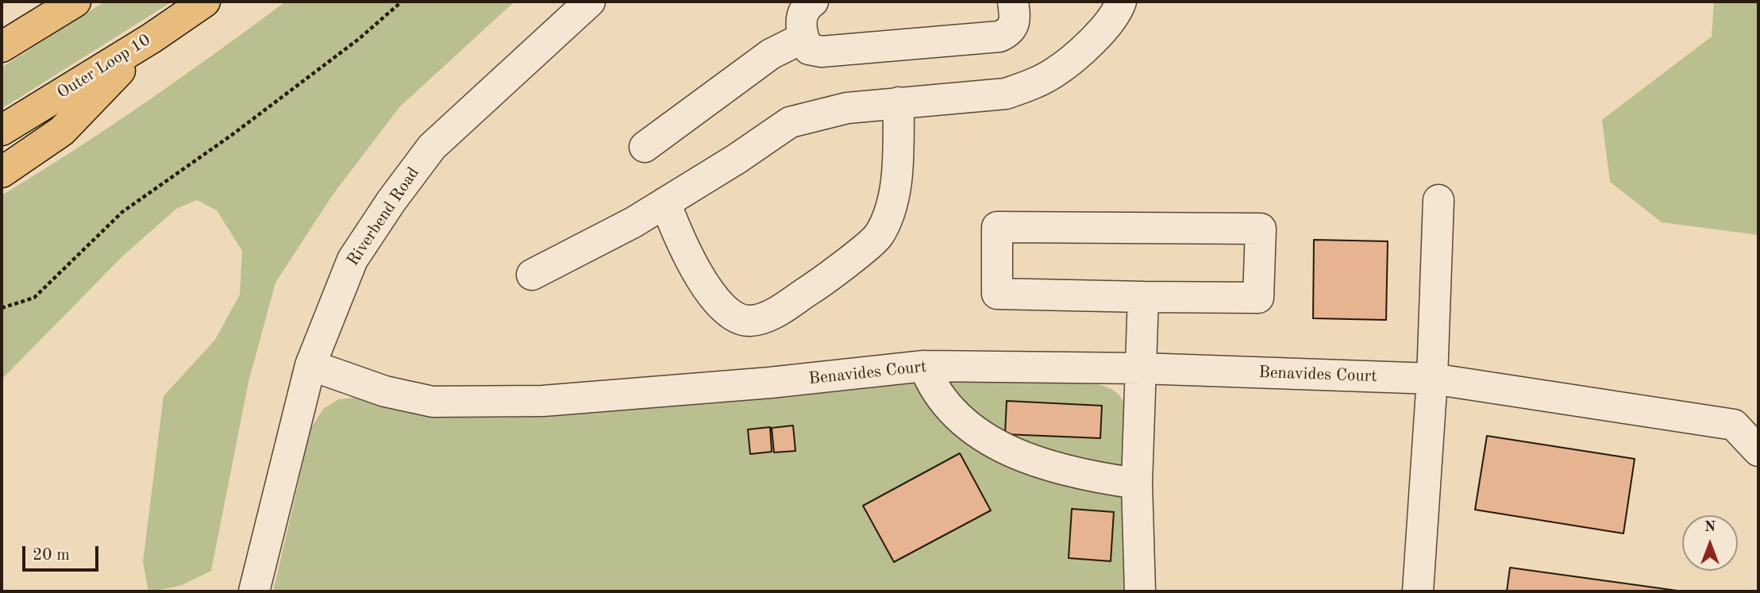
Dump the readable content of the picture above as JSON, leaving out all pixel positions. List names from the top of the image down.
{
  "streets": {
    "highway": ["Outer Loop 10"],
    "street": ["Riverbend Road", "Benavides Court"]
  },
  "crossings": [
    ["Riverbend Road", "Benavides Court"]
  ],
  "scale_bar": "20 m",
  "north": "top"
}
